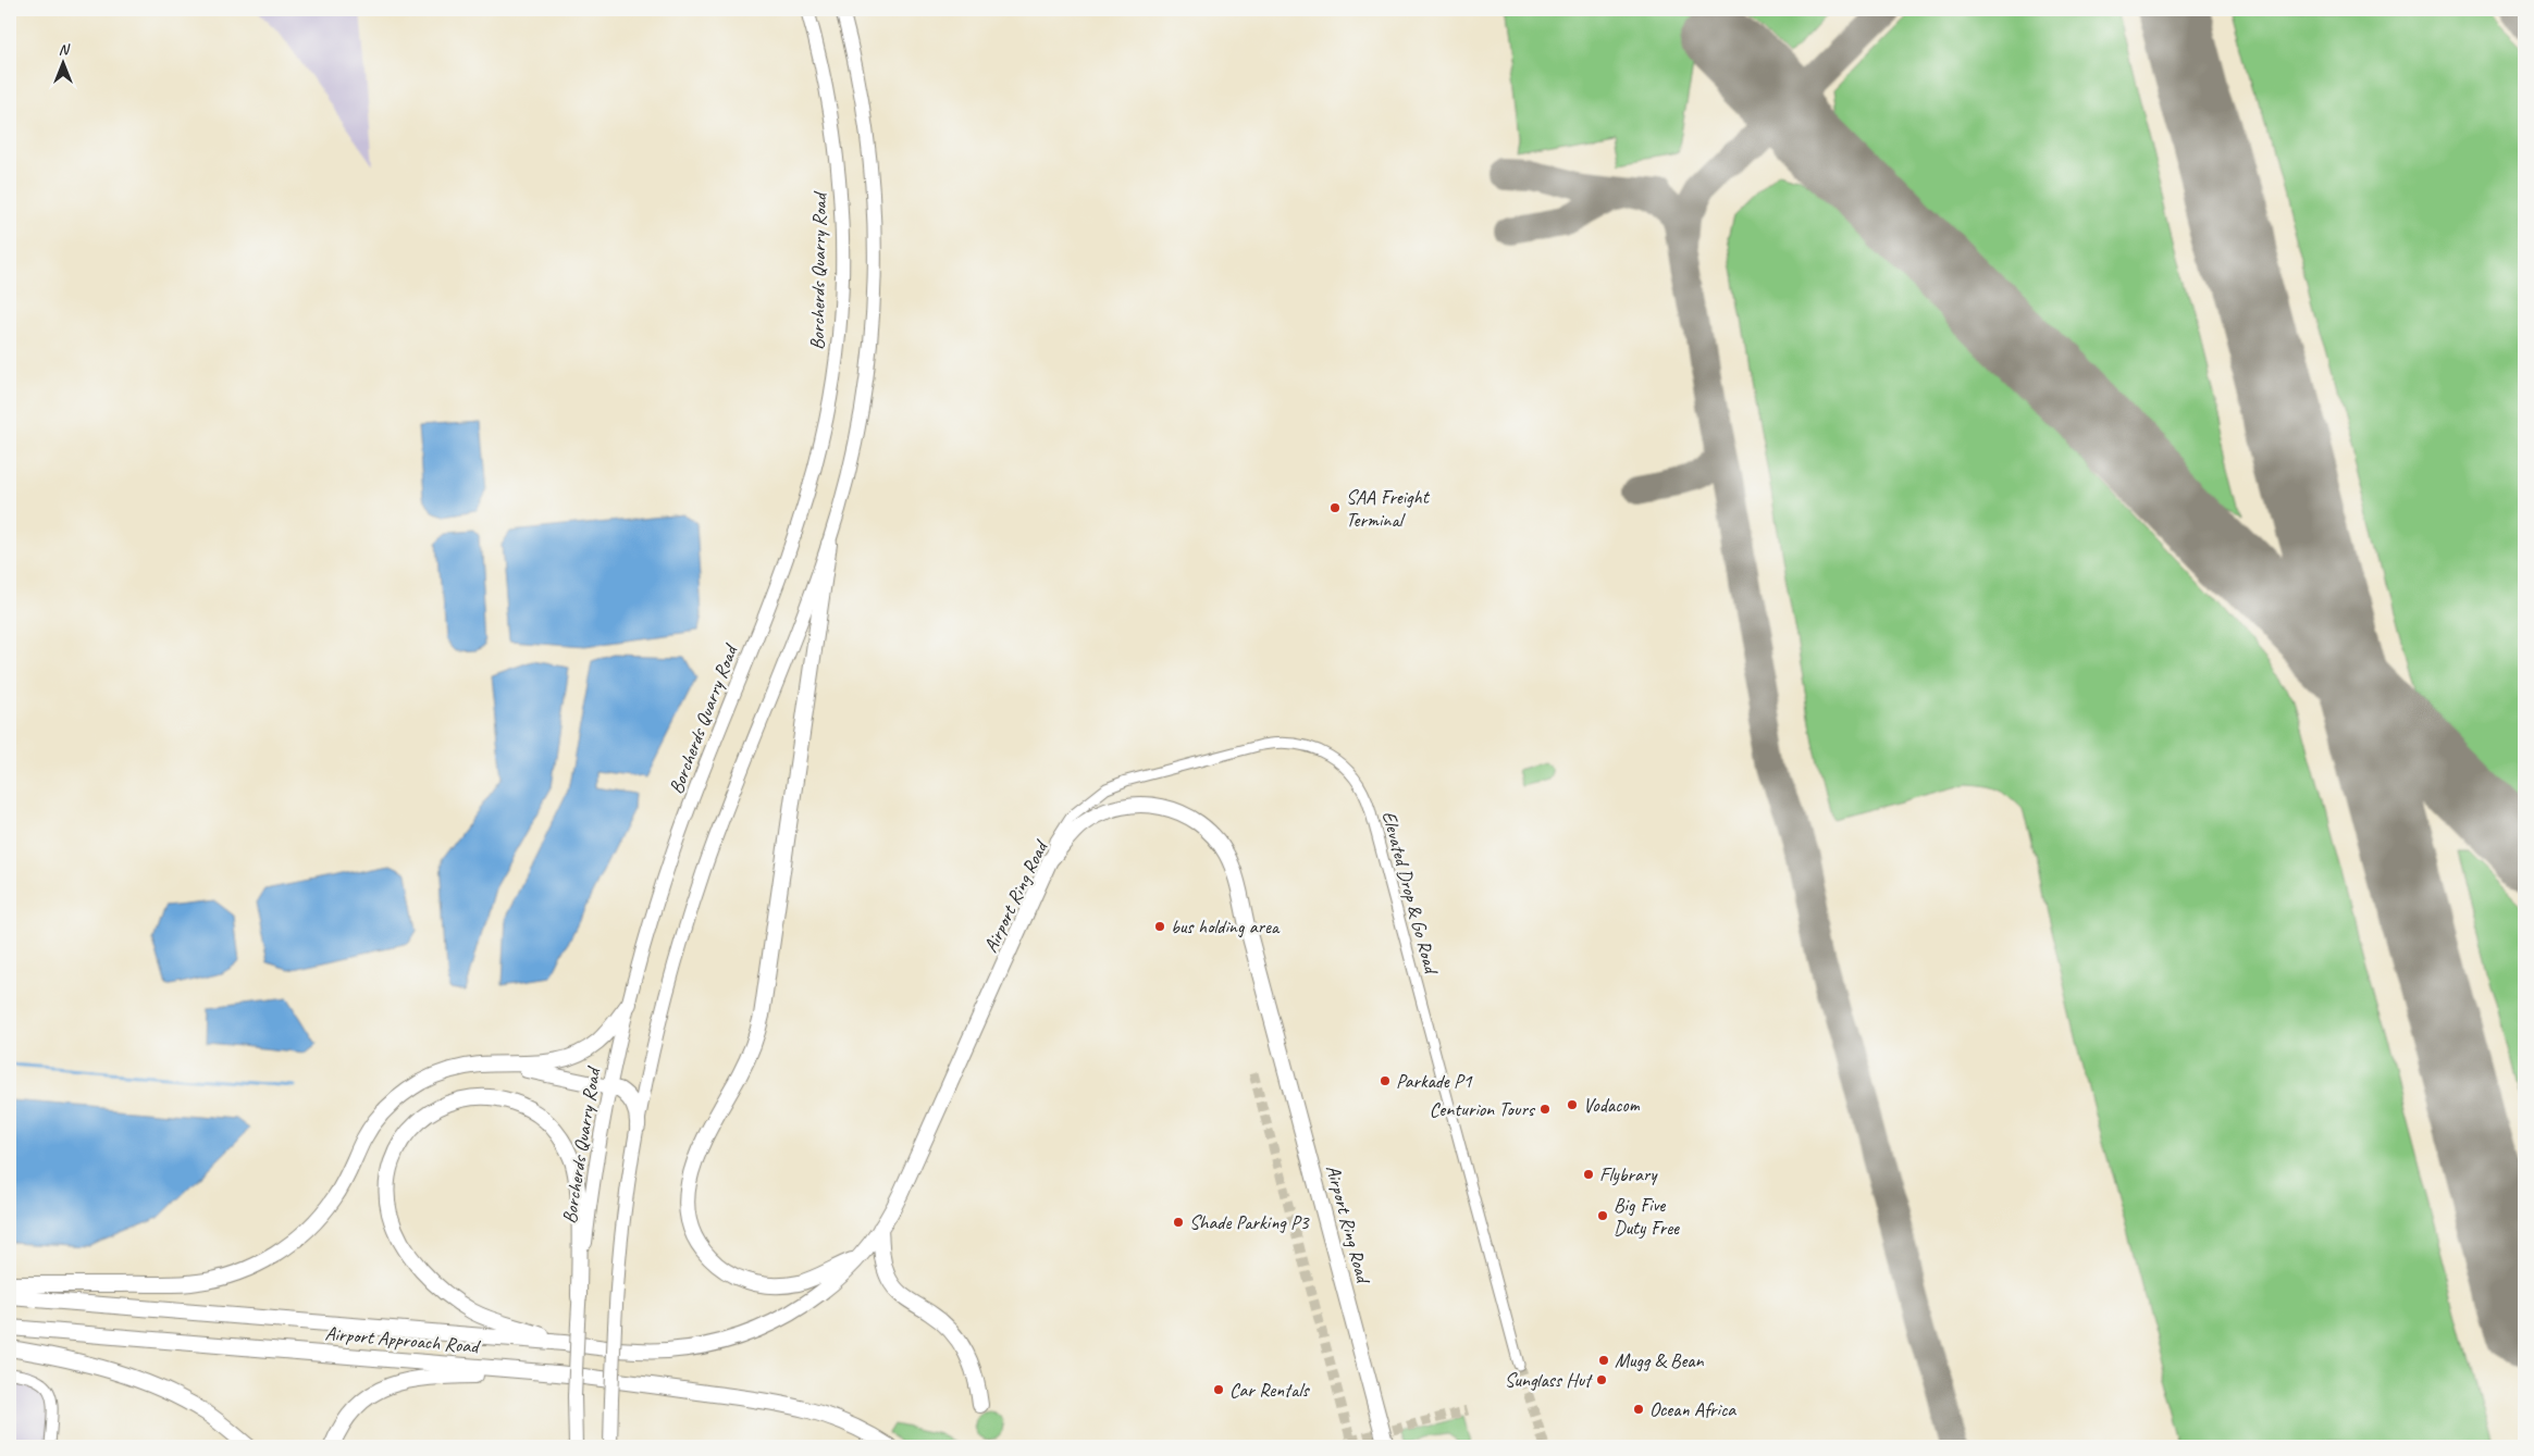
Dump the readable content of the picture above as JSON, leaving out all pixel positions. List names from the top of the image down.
{
  "streets": {
    "main road": ["Borcherds Quarry Road", "Airport Ring Road", "Airport Approach Road"],
    "street": ["Elevated Drop & Go Road"]
  },
  "crossings": [
    ["Elevated Drop & Go Road", "Airport Ring Road"],
    ["Airport Ring Road", "Airport Approach Road"]
  ],
  "places": [
    "SAA Freight Terminal",
    "bus holding area",
    "Parkade P1",
    "Vodacom",
    "Centurion Tours",
    "Flybrary",
    "Big Five Duty Free",
    "Shade Parking P3",
    "Mugg & Bean",
    "Sunglass Hut",
    "Car Rentals",
    "Ocean Africa"
  ],
  "north": "top"
}
